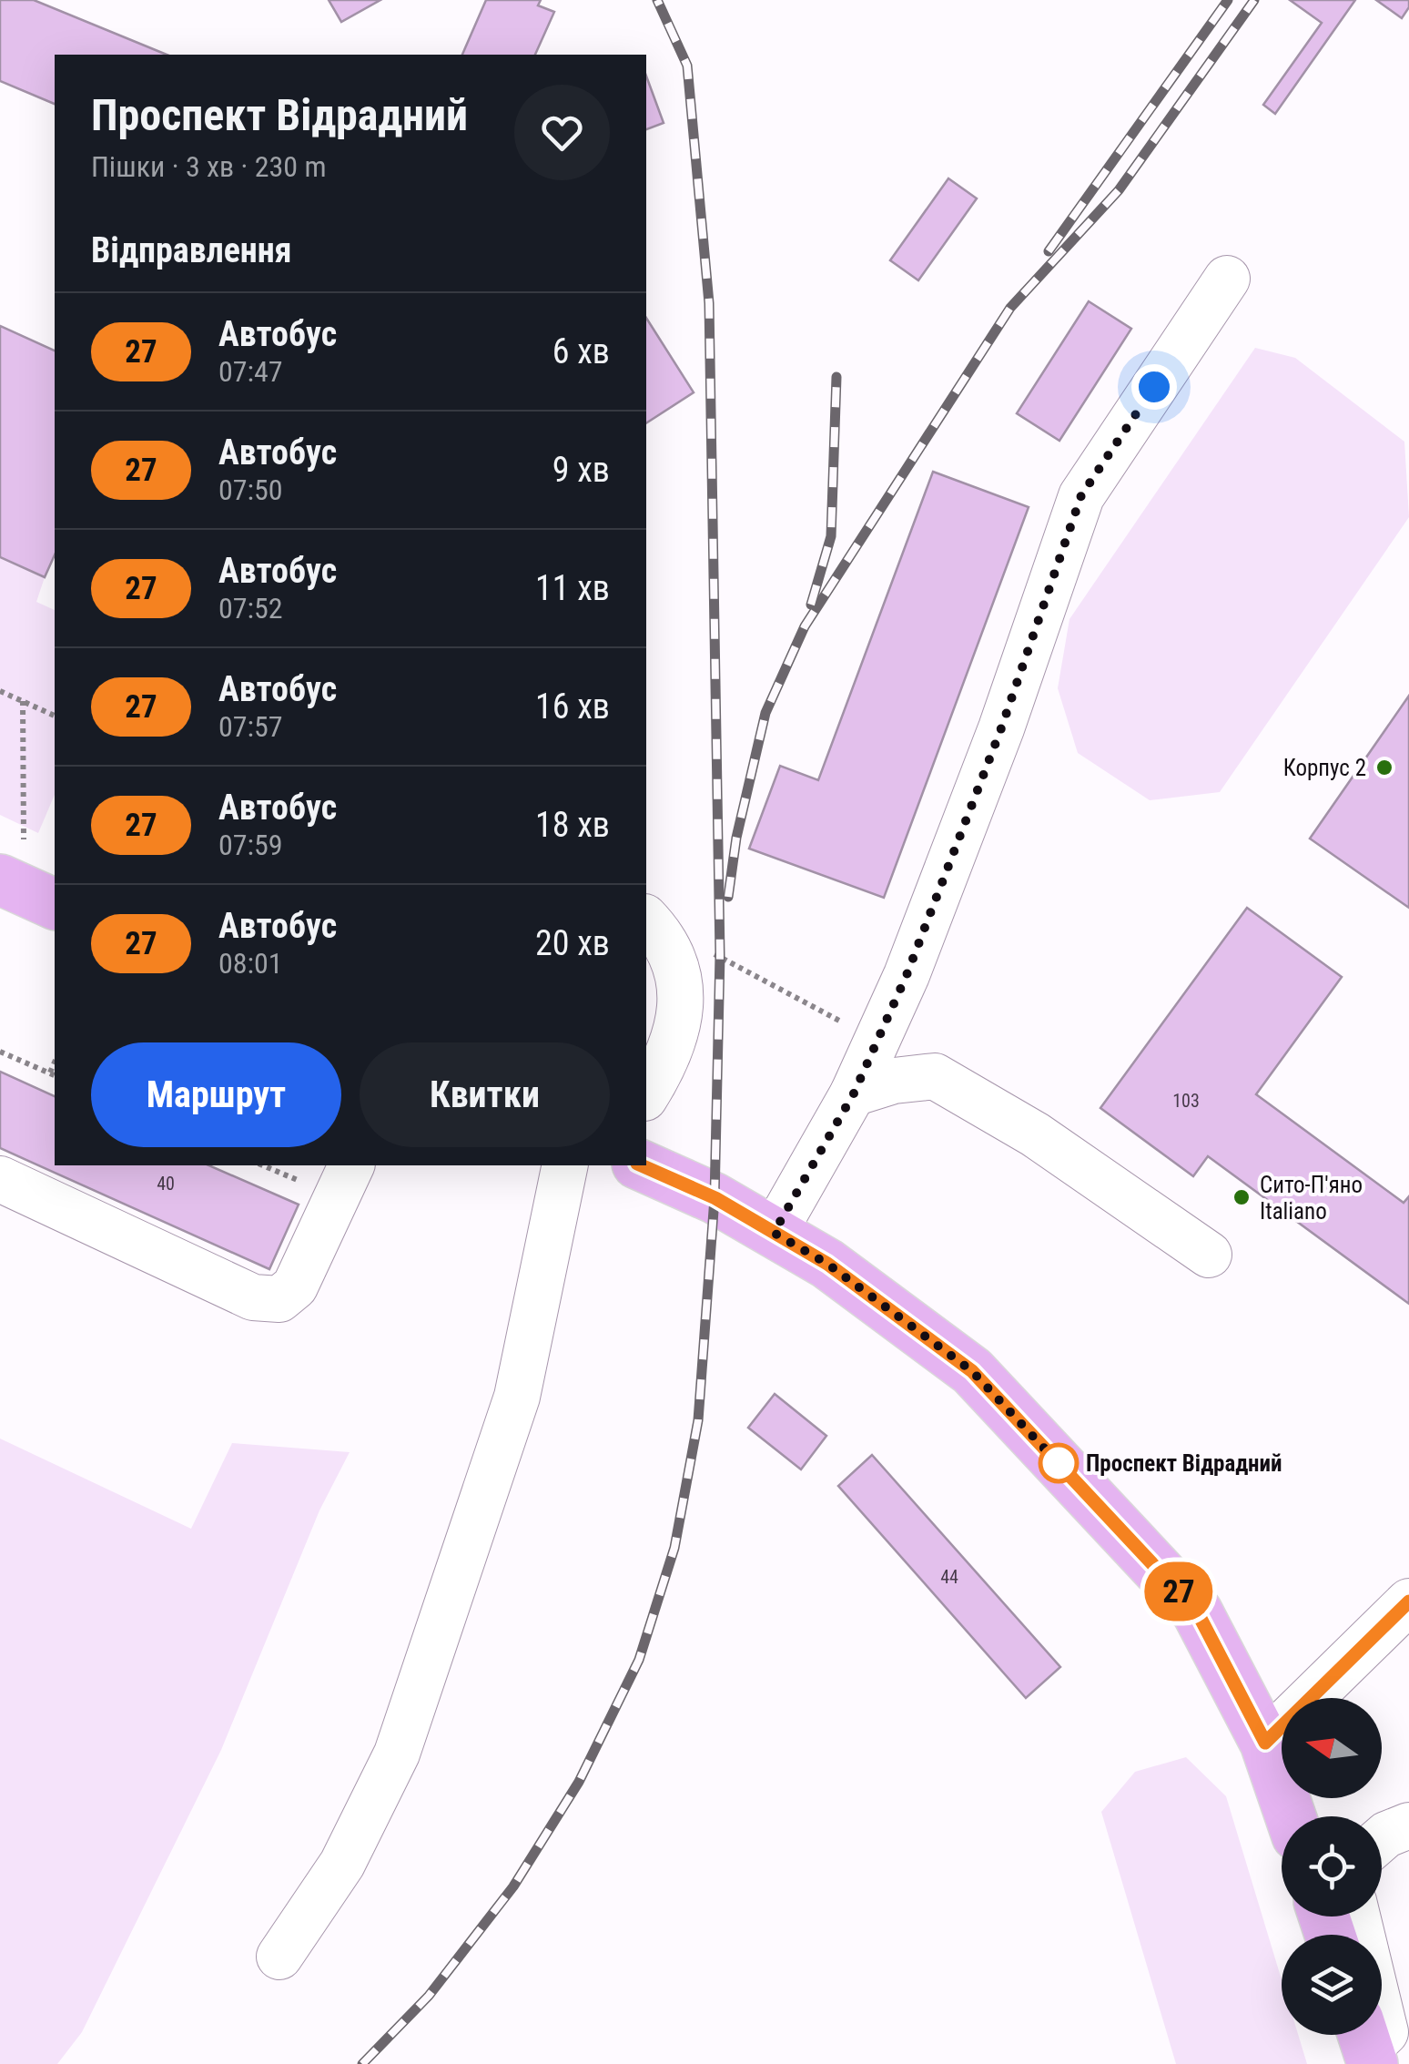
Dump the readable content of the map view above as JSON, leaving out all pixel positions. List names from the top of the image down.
{
  "places": ["Корпус 2", "Сито-П'яно Italiano", "Проспект Відрадний"],
  "lines": ["bus line 27"],
  "house_numbers": ["103", "40", "44"],
  "north": "left",
  "page": {
    "on_map": "27",
    "heading": [
      ["Проспект Відрадний", "Пішки · 3 хв · 230 m"],
      "Відправлення"
    ],
    "list": [
      {
        "mark": "27",
        "name": "Автобус",
        "note": "07:47",
        "value": "6 хв"
      },
      {
        "mark": "27",
        "name": "Автобус",
        "note": "07:50",
        "value": "9 хв"
      },
      {
        "mark": "27",
        "name": "Автобус",
        "note": "07:52",
        "value": "11 хв"
      },
      {
        "mark": "27",
        "name": "Автобус",
        "note": "07:57",
        "value": "16 хв"
      },
      {
        "mark": "27",
        "name": "Автобус",
        "note": "07:59",
        "value": "18 хв"
      },
      {
        "mark": "27",
        "name": "Автобус",
        "note": "08:01",
        "value": "20 хв"
      }
    ],
    "buttons": ["Маршрут", "Квитки"]
  }
}
